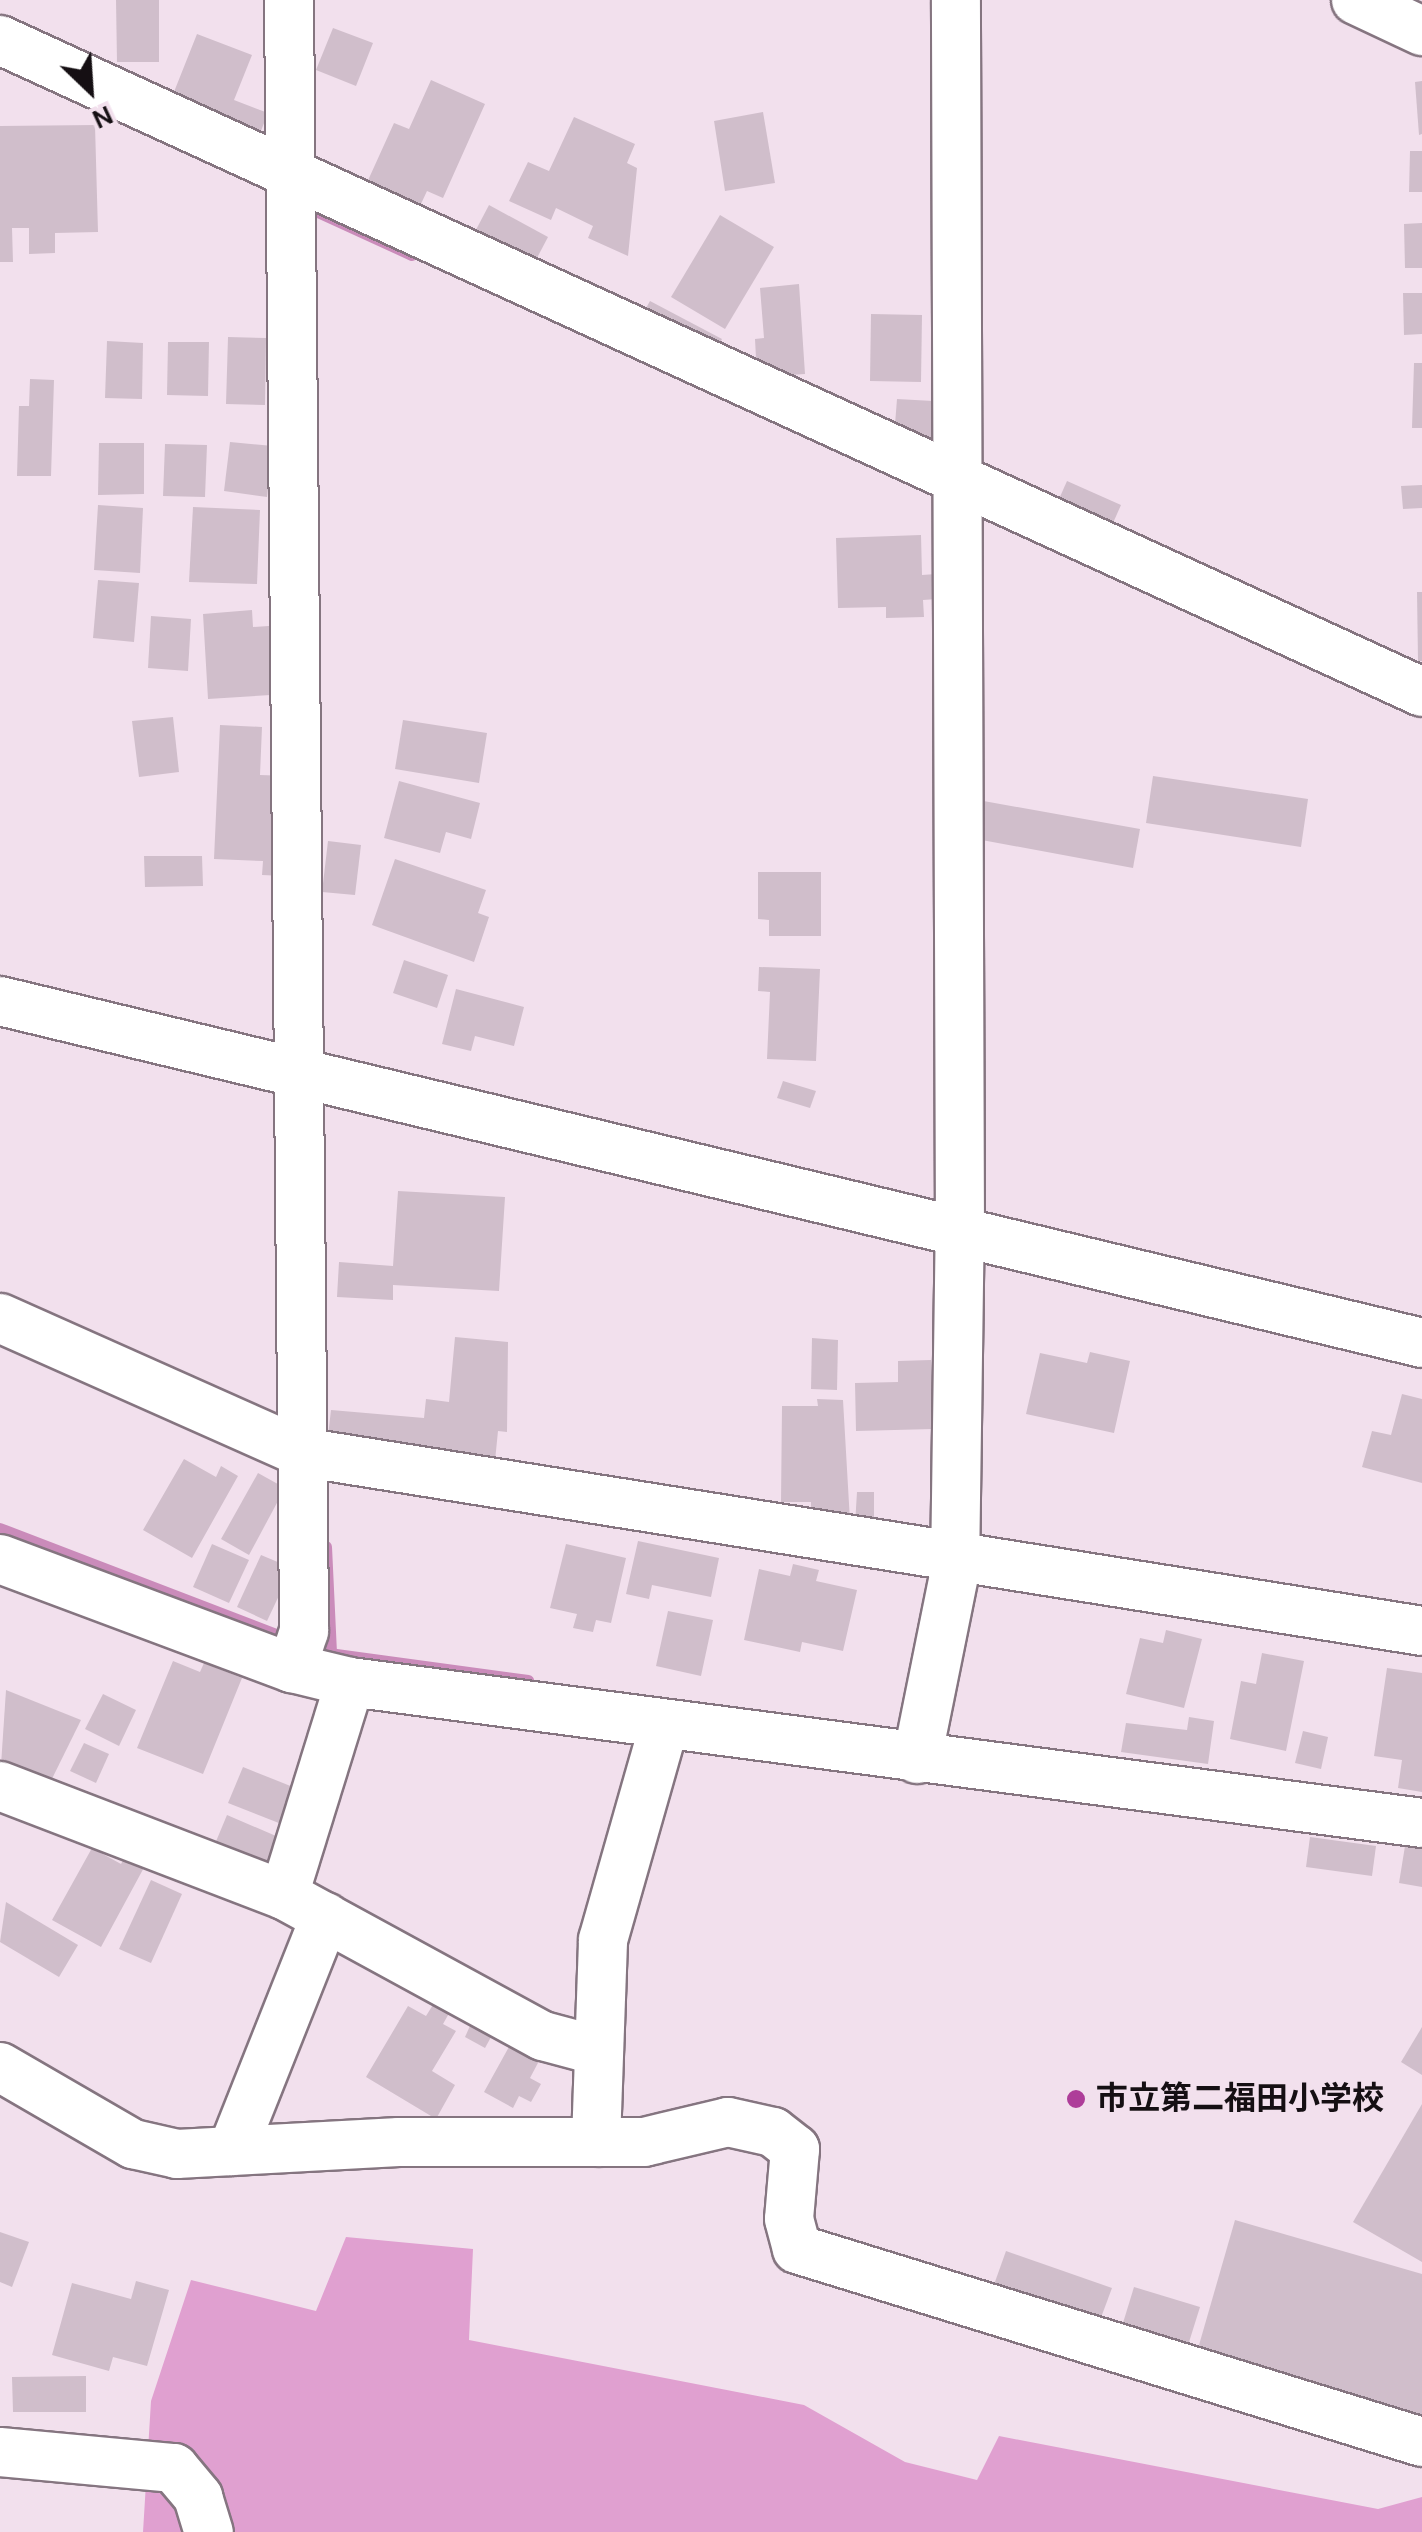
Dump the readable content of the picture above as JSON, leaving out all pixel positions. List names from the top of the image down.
{
  "places": ["市立第二福田小学校"],
  "north": "bottom right"
}
